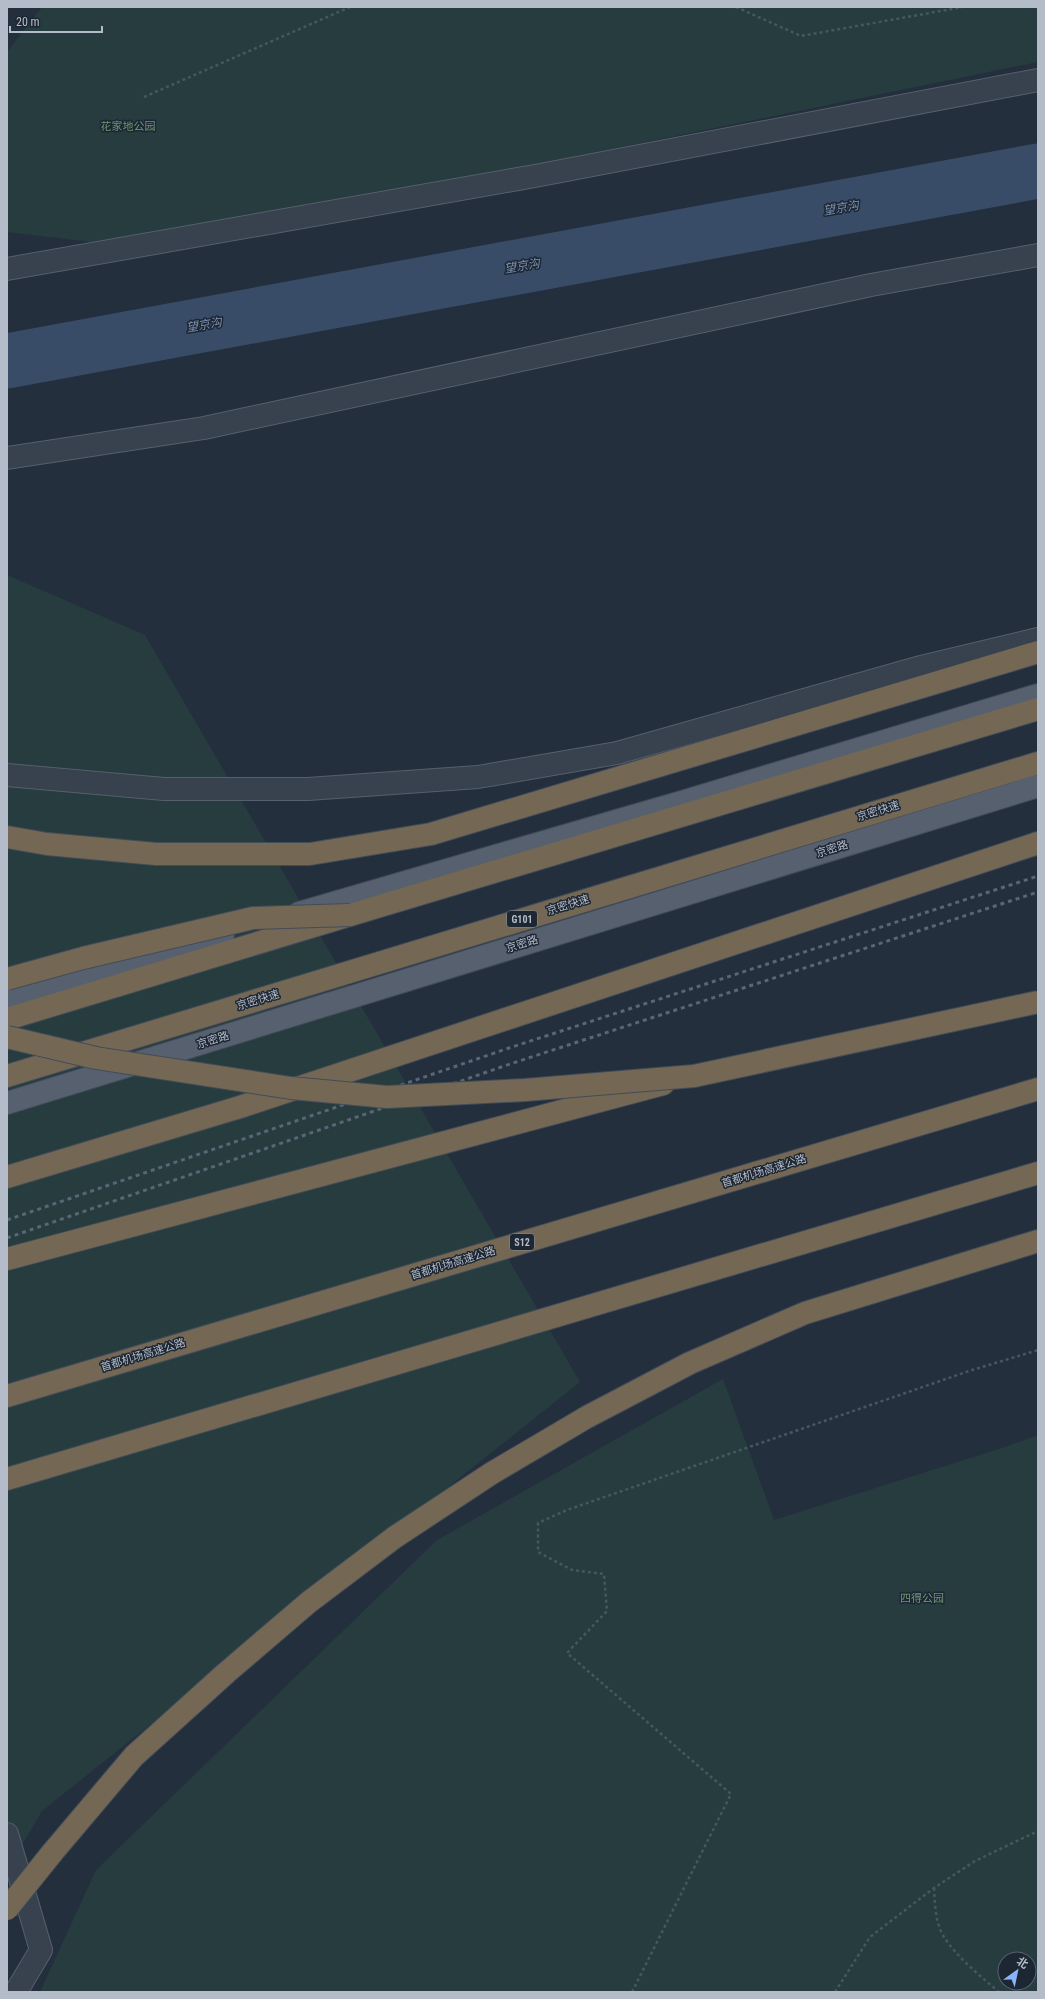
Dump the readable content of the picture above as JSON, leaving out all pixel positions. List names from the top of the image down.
{
  "streets": {
    "highway": [
      "京密快速",
      "G101",
      "首都机场高速公路",
      "S12"
    ],
    "main road": ["京密路"]
  },
  "water": ["望京沟"],
  "parks": ["花家地公园", "四得公园"],
  "scale_bar": "20 m",
  "north": "top right"
}
